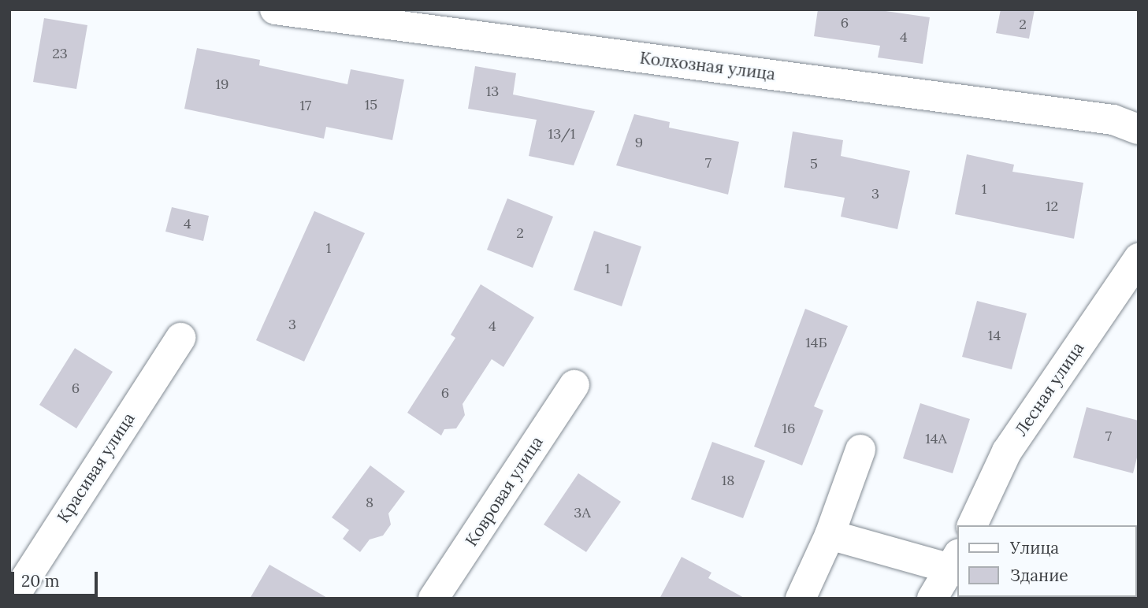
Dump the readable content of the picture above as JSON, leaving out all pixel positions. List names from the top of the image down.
{
  "streets": {
    "street": [
      "Колхозная улица",
      "Лесная улица",
      "Красивая улица",
      "Ковровая улица"
    ]
  },
  "house_numbers": [
    "6",
    "2",
    "4",
    "23",
    "19",
    "13",
    "15",
    "17",
    "13/1",
    "9",
    "7",
    "5",
    "1",
    "3",
    "12",
    "4",
    "2",
    "1",
    "1",
    "3",
    "4",
    "14",
    "14Б",
    "6",
    "6",
    "16",
    "7",
    "14А",
    "18",
    "8",
    "3А"
  ],
  "legend": ["Улица", "Здание"],
  "scale_bar": "20 m"
}
